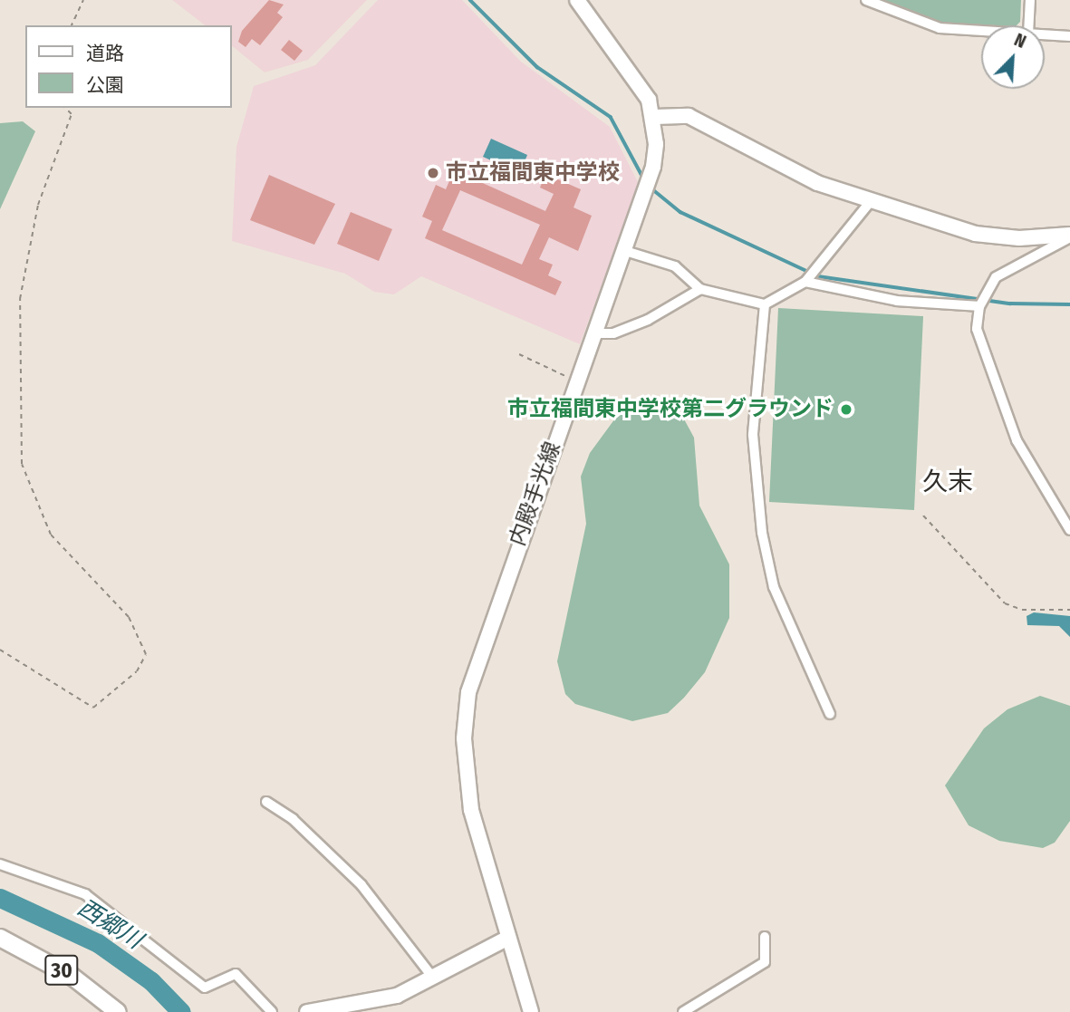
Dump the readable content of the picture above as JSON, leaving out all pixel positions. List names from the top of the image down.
{
  "streets": {
    "main road": ["内殿手光線", "30"]
  },
  "districts": ["久末"],
  "water": ["西郷川"],
  "places": ["市立福間東中学校", "市立福間東中学校第二グラウンド"],
  "legend": ["道路", "公園"],
  "north": "top right"
}
